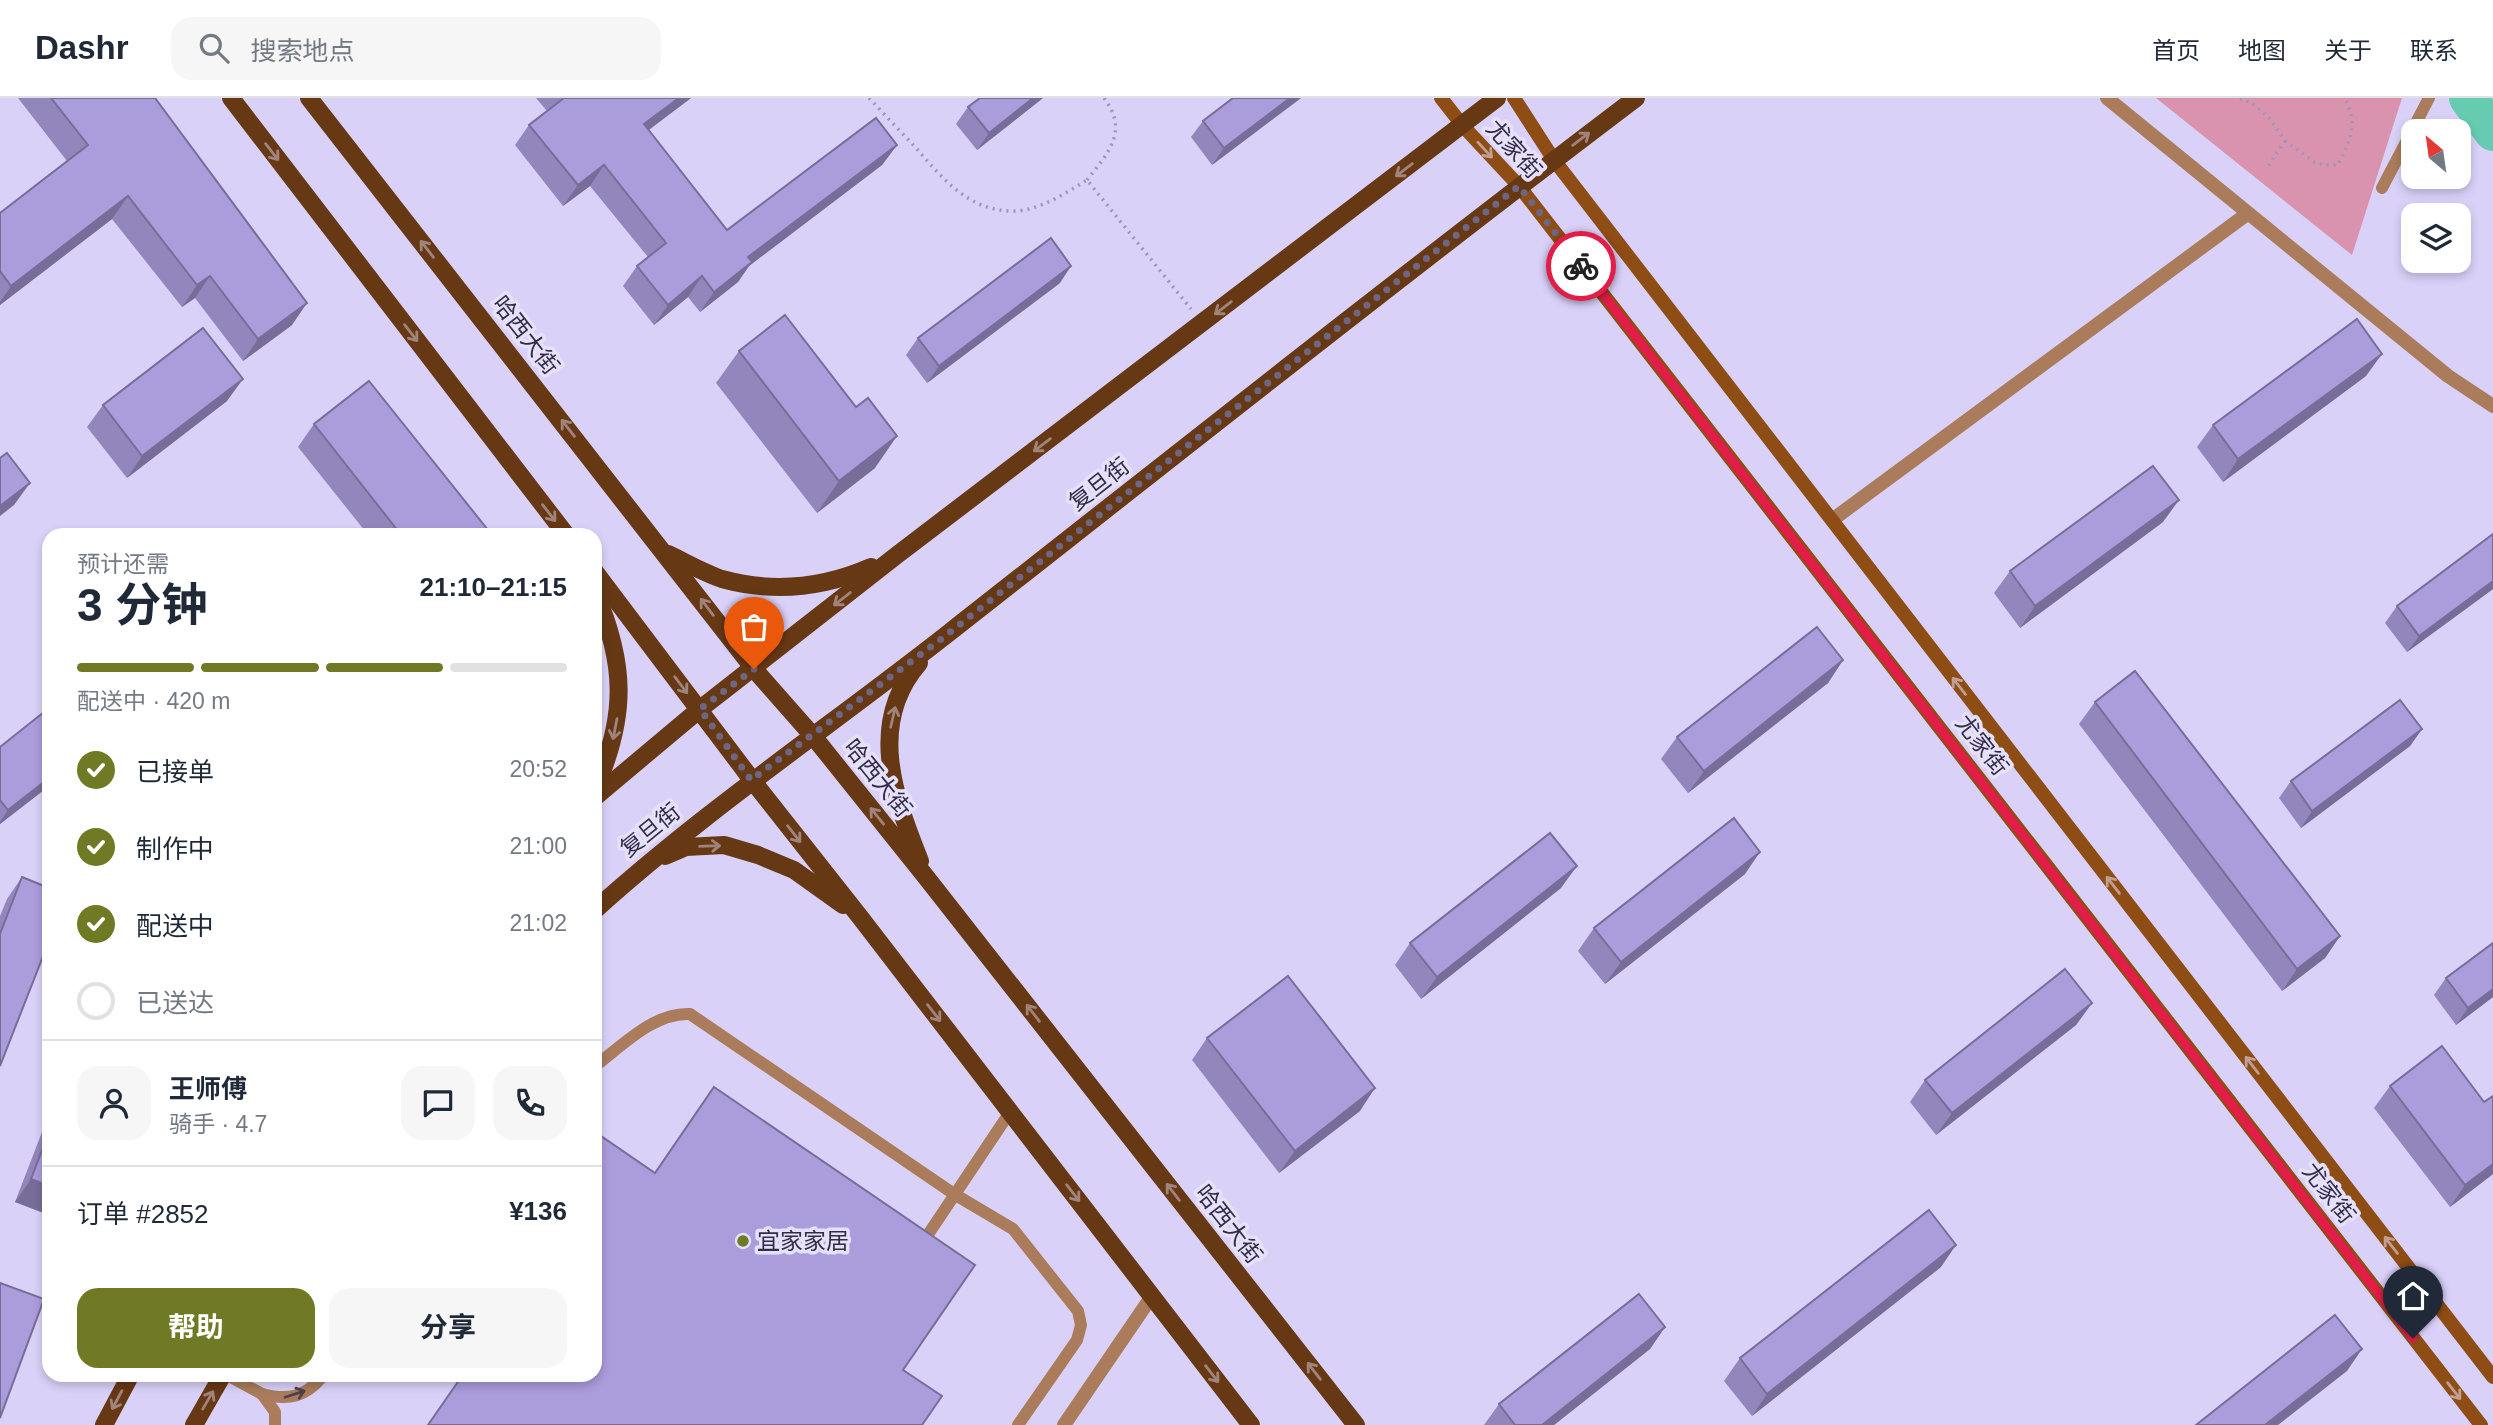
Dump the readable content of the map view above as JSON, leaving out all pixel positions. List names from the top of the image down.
{
  "streets": {
    "main road": ["尤家街", "哈西大街", "复旦街"]
  },
  "crossings": [
    ["尤家街", "复旦街"],
    ["哈西大街", "复旦街"]
  ],
  "places": ["宜家家居"],
  "north": "top left",
  "page": {
    "header": "Dashr",
    "search": "搜索地点",
    "nav": [
      "首页",
      "地图",
      "关于",
      "联系"
    ],
    "heading": ["3 分钟", "预计还需", "21:10–21:15"],
    "panel": [
      "王师傅",
      "骑手 · 4.7",
      "订单 #2852",
      "¥136"
    ],
    "bar": "配送中 · 420 m",
    "list": [
      ["已接单", "20:52"],
      ["制作中", "21:00"],
      ["配送中", "21:02"],
      "已送达"
    ],
    "buttons": ["帮助", "分享"]
  }
}
